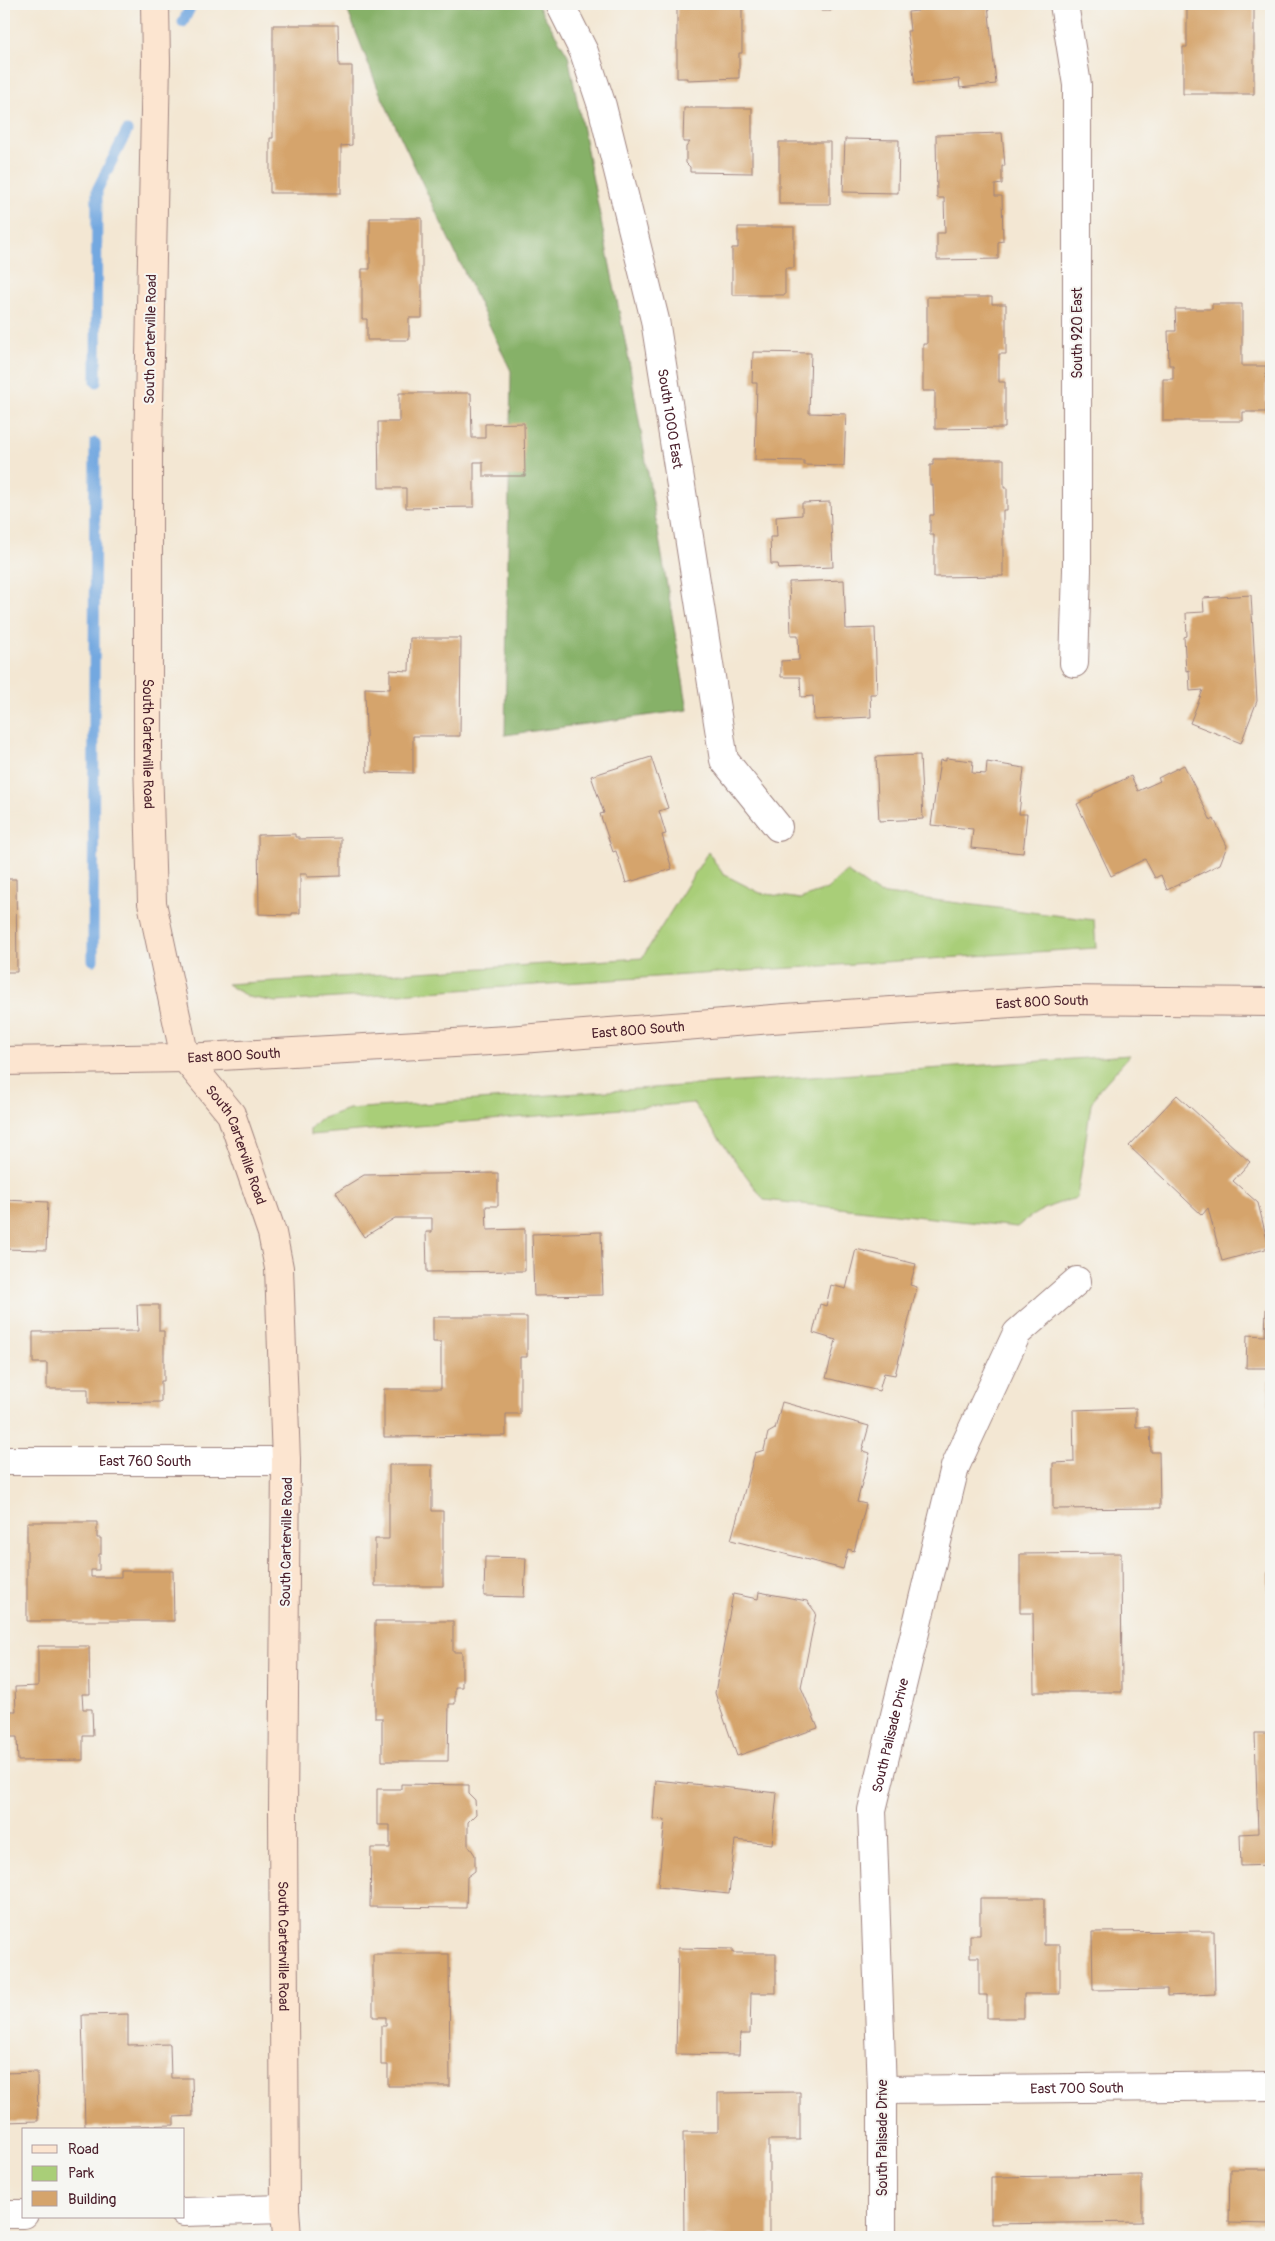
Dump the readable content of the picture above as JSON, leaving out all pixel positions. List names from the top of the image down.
{
  "streets": {
    "street": [
      "South 920 East",
      "South Carterville Road",
      "South 1000 East",
      "East 800 South",
      "East 760 South",
      "South Palisade Drive",
      "East 700 South"
    ]
  },
  "crossings": [
    ["South Carterville Road", "East 800 South"],
    ["South Carterville Road", "East 760 South"],
    ["South Palisade Drive", "East 700 South"]
  ],
  "legend": ["Road", "Park", "Building"]
}
